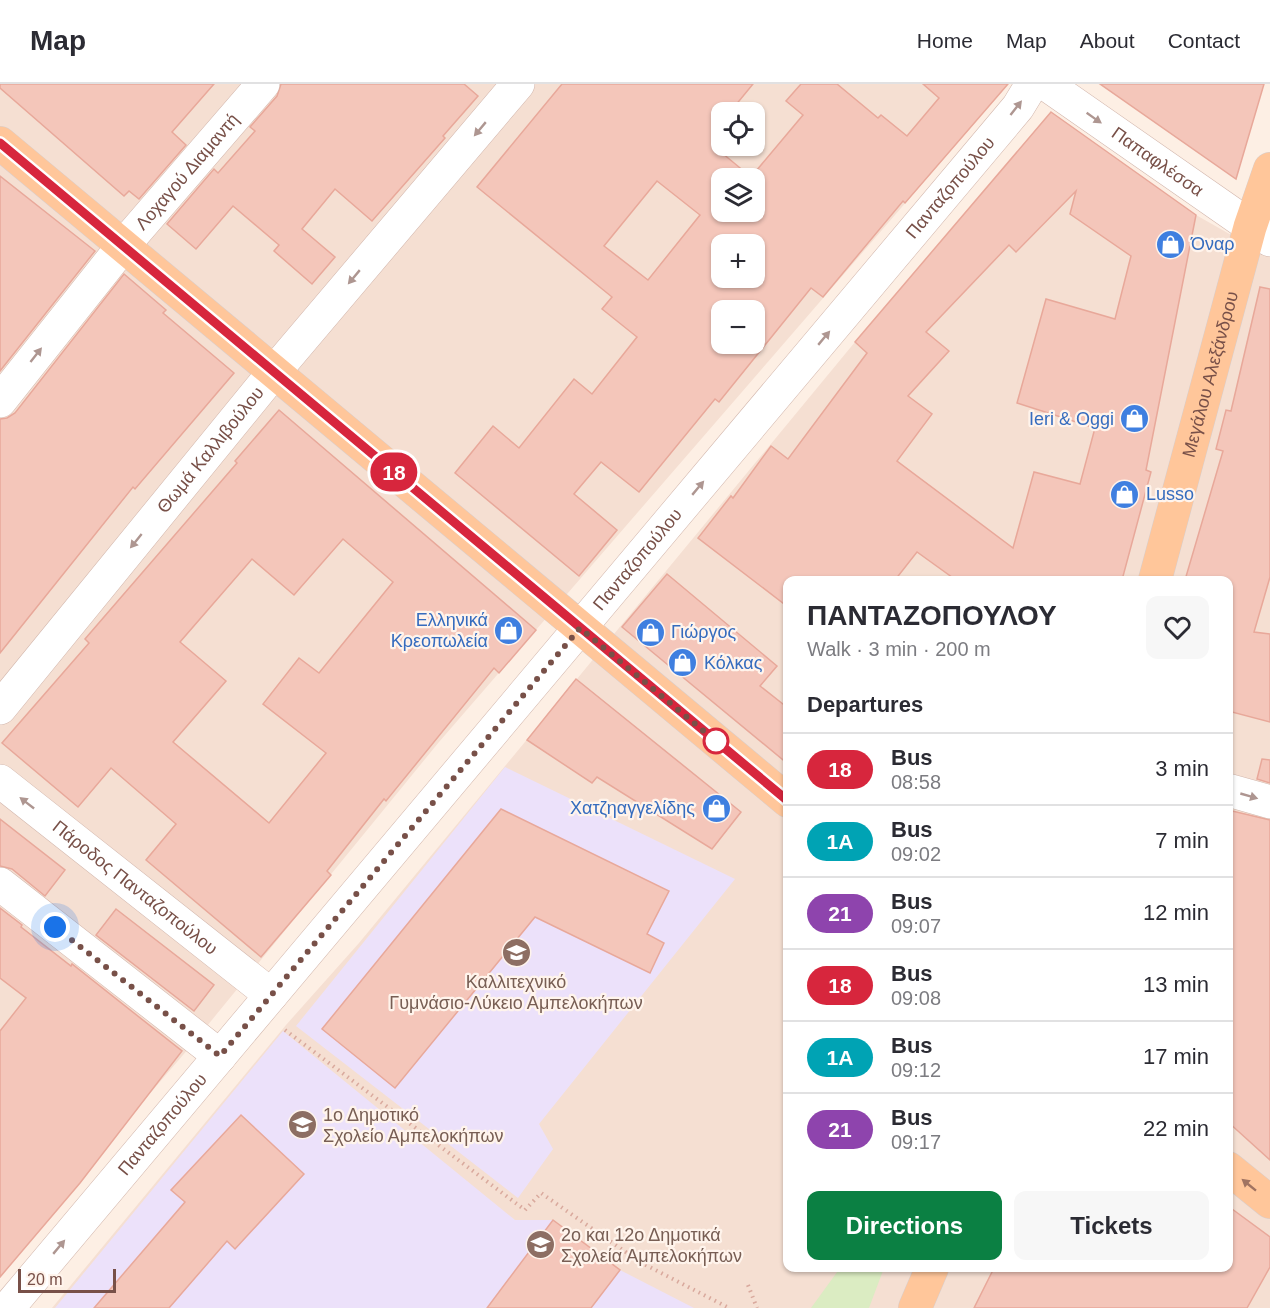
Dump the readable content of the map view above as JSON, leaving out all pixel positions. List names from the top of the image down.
{
  "streets": {
    "main road": ["Μεγάλου Αλεξάνδρου"],
    "street": [
      "Παπαφλέσσα",
      "Λοχαγού Διαμαντή",
      "Πανταζοπούλου",
      "Θωμά Καλλιβούλου",
      "Πάροδος Πανταζοπούλου"
    ]
  },
  "crossings": [
    ["Παπαφλέσσα", "Μεγάλου Αλεξάνδρου"],
    ["Πανταζοπούλου", "Πάροδος Πανταζοπούλου"]
  ],
  "one_way": [
    "Παπαφλέσσα",
    "Λοχαγού Διαμαντή",
    "Πανταζοπούλου",
    "Θωμά Καλλιβούλου"
  ],
  "places": {
    "shop": [
      "Όναρ",
      "Ieri & Oggi",
      "Lusso",
      "Ελληνικά Κρεοπωλεία",
      "Γιώργος",
      "Κόλκας",
      "Χατζηαγγελίδης"
    ],
    "school or university": ["Καλλιτεχνικό Γυμνάσιο-Λύκειο Αμπελοκήπων", "1ο Δημοτικό Σχολείο Αμπελοκήπων", "2ο και 12ο Δημοτικά Σχολεία Αμπελοκήπων"]
  },
  "lines": ["bus line 18"],
  "scale_bar": "20 m",
  "page": {
    "header": "Map",
    "nav": [
      "Home",
      "Map",
      "About",
      "Contact"
    ],
    "on_map": "18",
    "map_buttons": ["+", "−"],
    "heading": [
      ["ΠΑΝΤΑΖΟΠΟΥΛΟΥ", "Walk · 3 min · 200 m"],
      "Departures"
    ],
    "list": [
      {
        "mark": "18",
        "name": "Bus",
        "note": "08:58",
        "value": "3 min"
      },
      {
        "mark": "1Α",
        "name": "Bus",
        "note": "09:02",
        "value": "7 min"
      },
      {
        "mark": "21",
        "name": "Bus",
        "note": "09:07",
        "value": "12 min"
      },
      {
        "mark": "18",
        "name": "Bus",
        "note": "09:08",
        "value": "13 min"
      },
      {
        "mark": "1Α",
        "name": "Bus",
        "note": "09:12",
        "value": "17 min"
      },
      {
        "mark": "21",
        "name": "Bus",
        "note": "09:17",
        "value": "22 min"
      }
    ],
    "buttons": ["Directions", "Tickets"],
    "scale": "20 m"
  }
}
